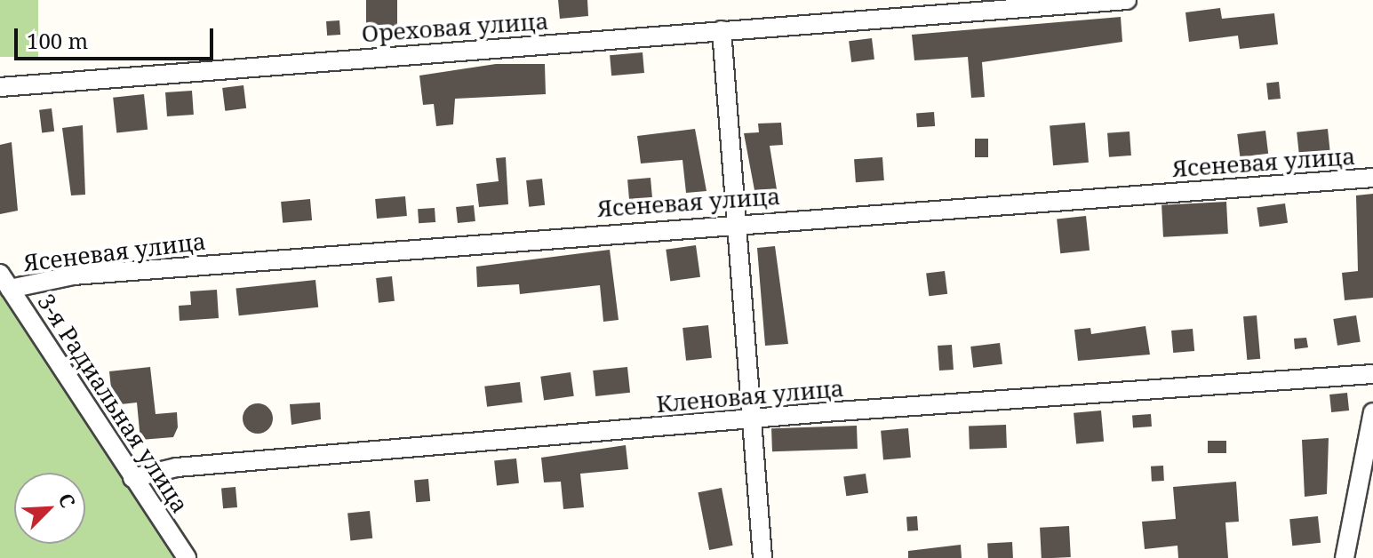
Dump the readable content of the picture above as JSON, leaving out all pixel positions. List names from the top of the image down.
{
  "streets": {
    "street": [
      "Ореховая улица",
      "Ясеневая улица",
      "Кленовая улица",
      "3-я Радиальная улица"
    ]
  },
  "crossings": [
    ["Ясеневая улица", "3-я Радиальная улица"],
    ["Кленовая улица", "3-я Радиальная улица"]
  ],
  "scale_bar": "100 m",
  "north": "top right"
}
